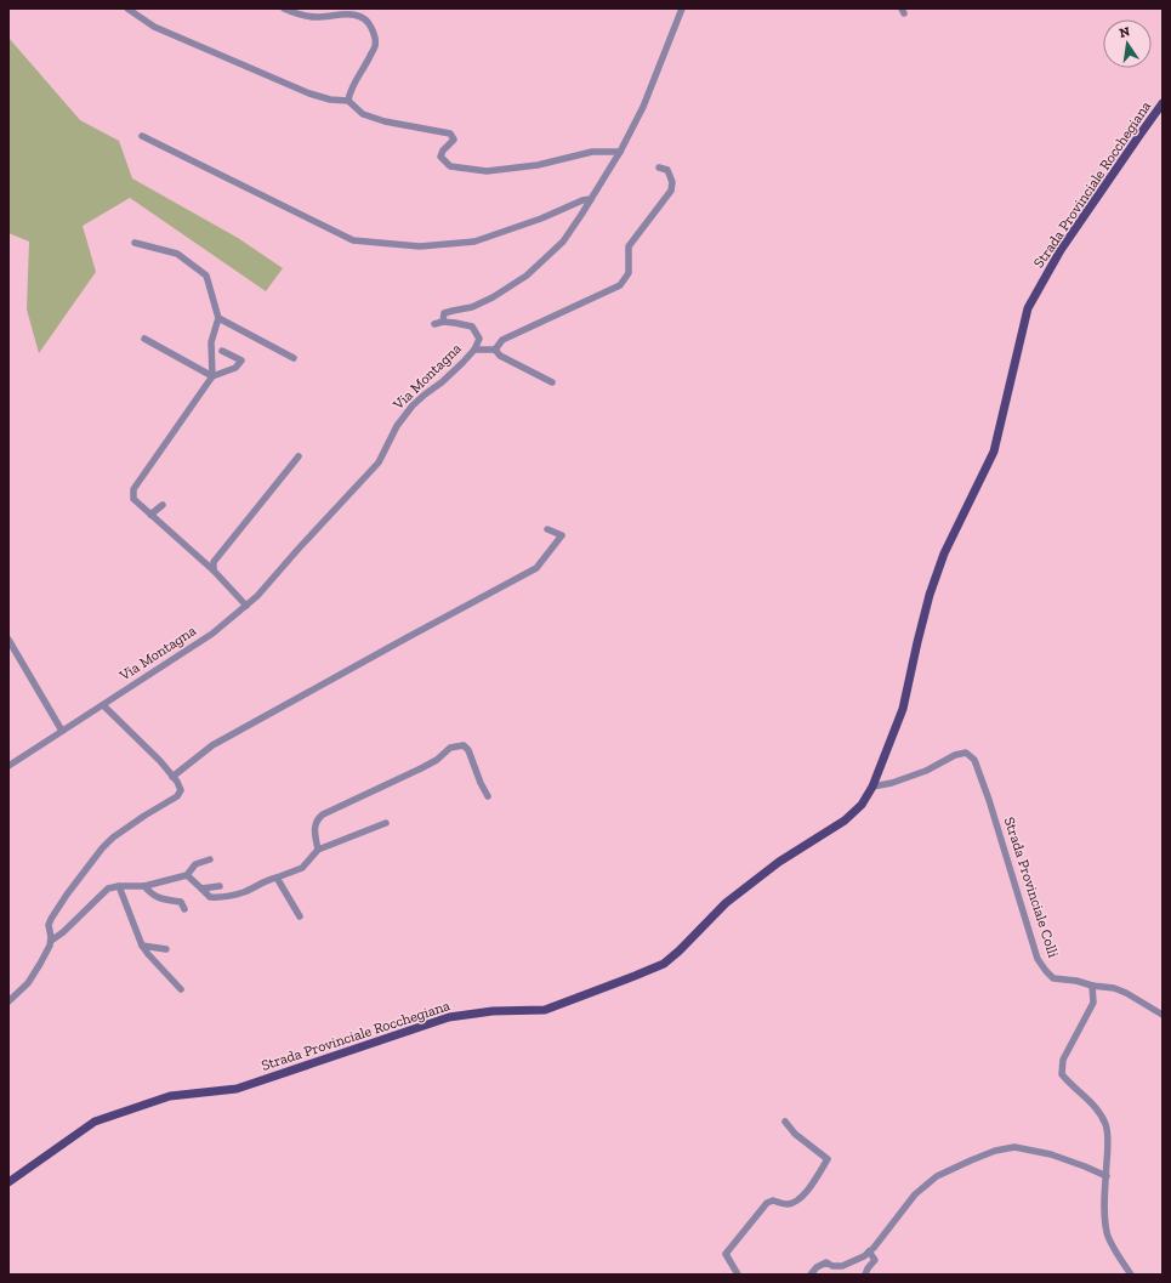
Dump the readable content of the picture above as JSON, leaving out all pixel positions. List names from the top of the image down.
{
  "streets": {
    "main road": ["Strada Provinciale Rocchegiana"],
    "street": ["Via Montagna", "Strada Provinciale Colli"]
  },
  "crossings": [
    ["Strada Provinciale Rocchegiana", "Strada Provinciale Colli"]
  ],
  "north": "top"
}
